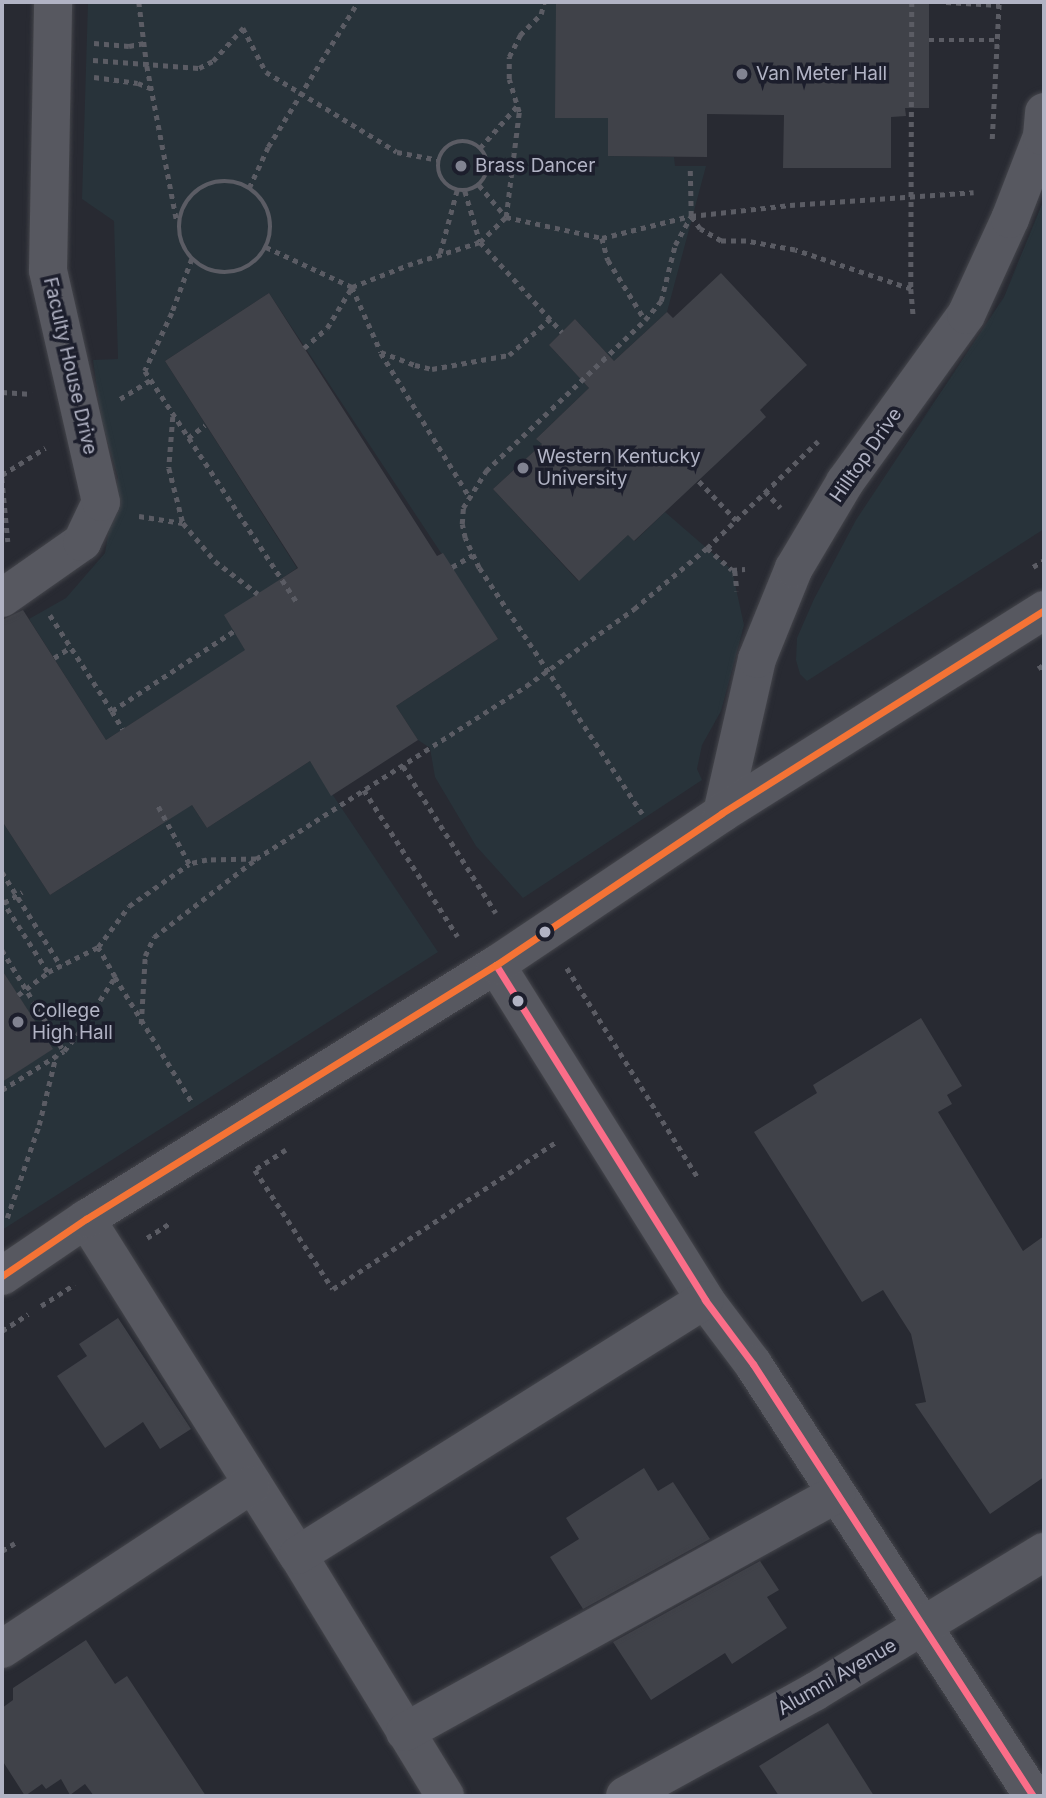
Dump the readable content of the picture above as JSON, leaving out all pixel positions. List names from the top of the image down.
{
  "streets": {
    "street": ["Faculty House Drive", "Hilltop Drive", "Alumni Avenue"]
  },
  "places": [
    "Van Meter Hall",
    "Brass Dancer",
    "Western Kentucky University",
    "College High Hall"
  ]
}
